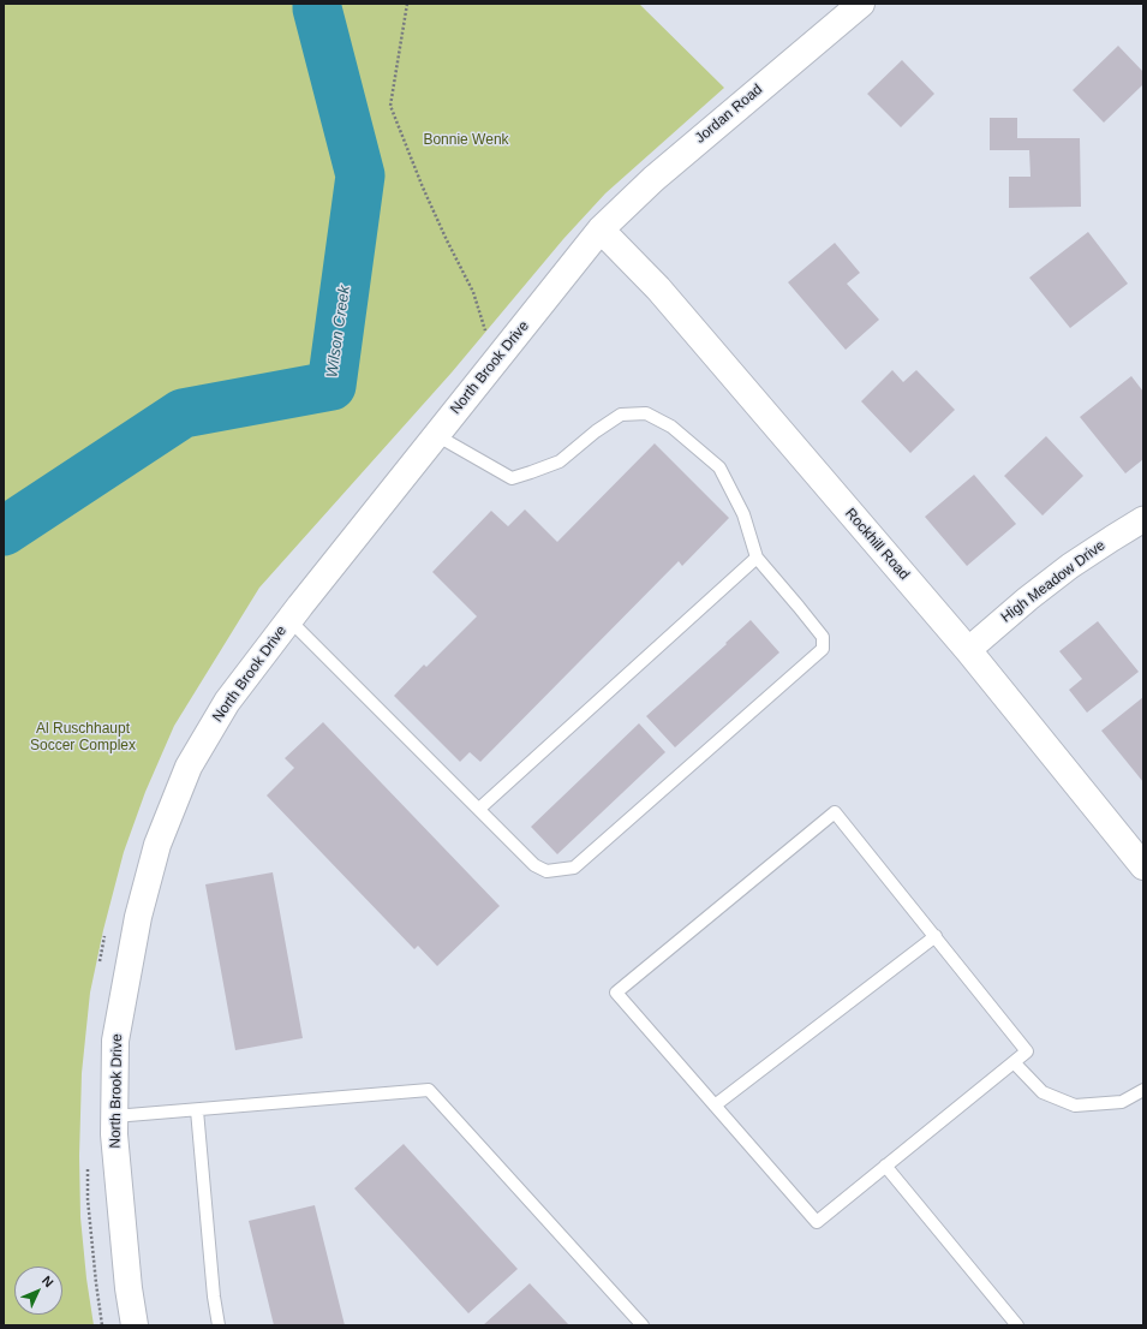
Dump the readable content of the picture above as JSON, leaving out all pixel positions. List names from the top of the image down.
{
  "streets": {
    "street": [
      "Jordan Road",
      "North Brook Drive",
      "Rockhill Road",
      "High Meadow Drive"
    ]
  },
  "crossings": [
    ["Jordan Road", "North Brook Drive"],
    ["Jordan Road", "Rockhill Road"],
    ["North Brook Drive", "Rockhill Road"],
    ["Rockhill Road", "High Meadow Drive"]
  ],
  "water": ["Wilson Creek"],
  "parks": ["Bonnie Wenk", "Al Ruschhaupt Soccer Complex"],
  "north": "top right"
}
